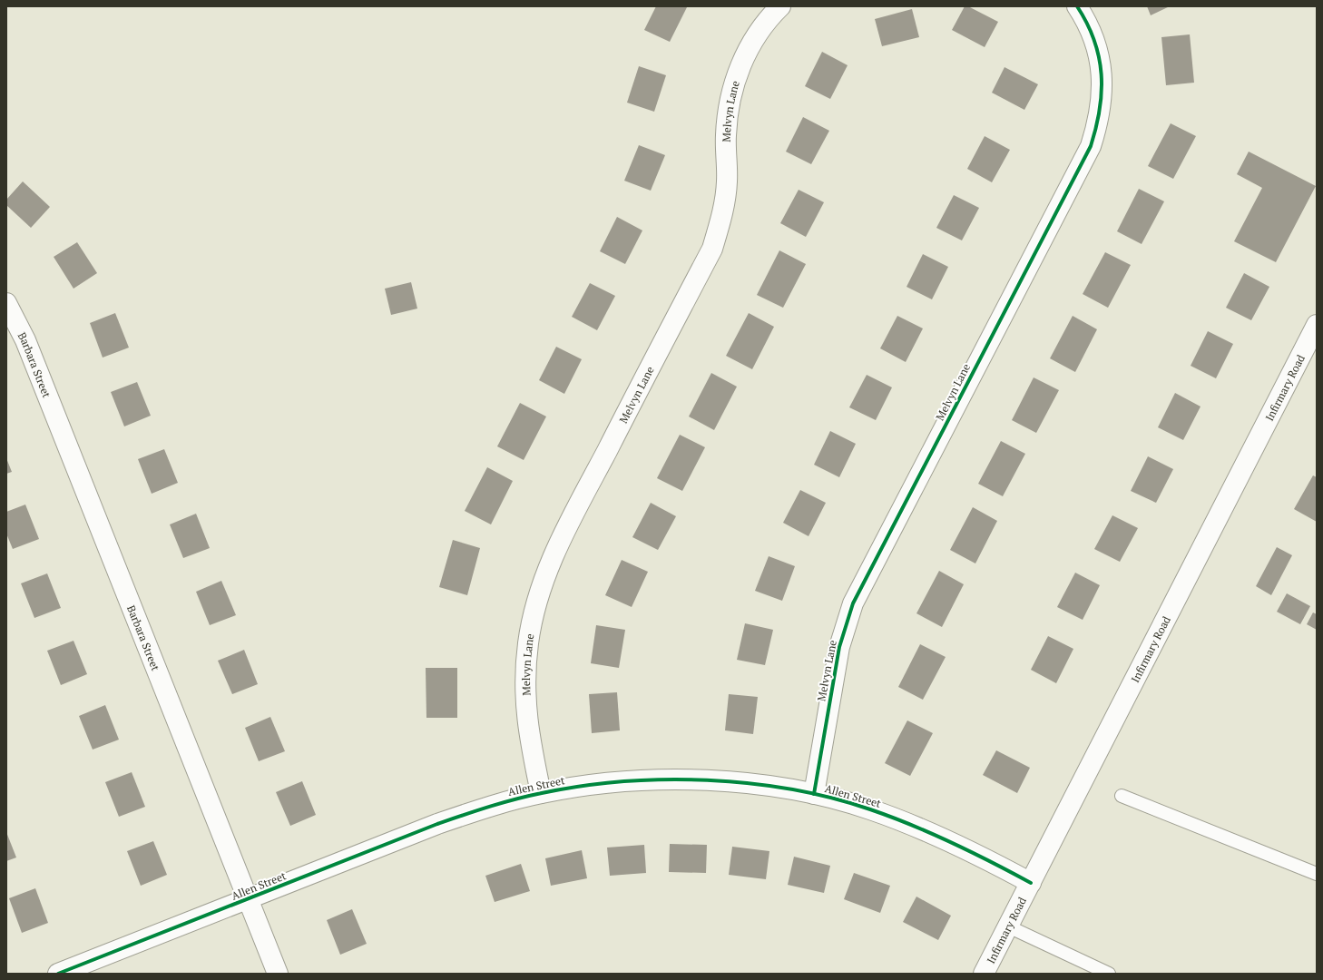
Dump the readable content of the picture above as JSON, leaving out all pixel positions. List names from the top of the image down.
{
  "streets": {
    "street": [
      "Melvyn Lane",
      "Barbara Street",
      "Infirmary Road",
      "Allen Street"
    ]
  },
  "crossings": [
    ["Melvyn Lane", "Allen Street"],
    ["Barbara Street", "Allen Street"],
    ["Infirmary Road", "Allen Street"]
  ]
}
